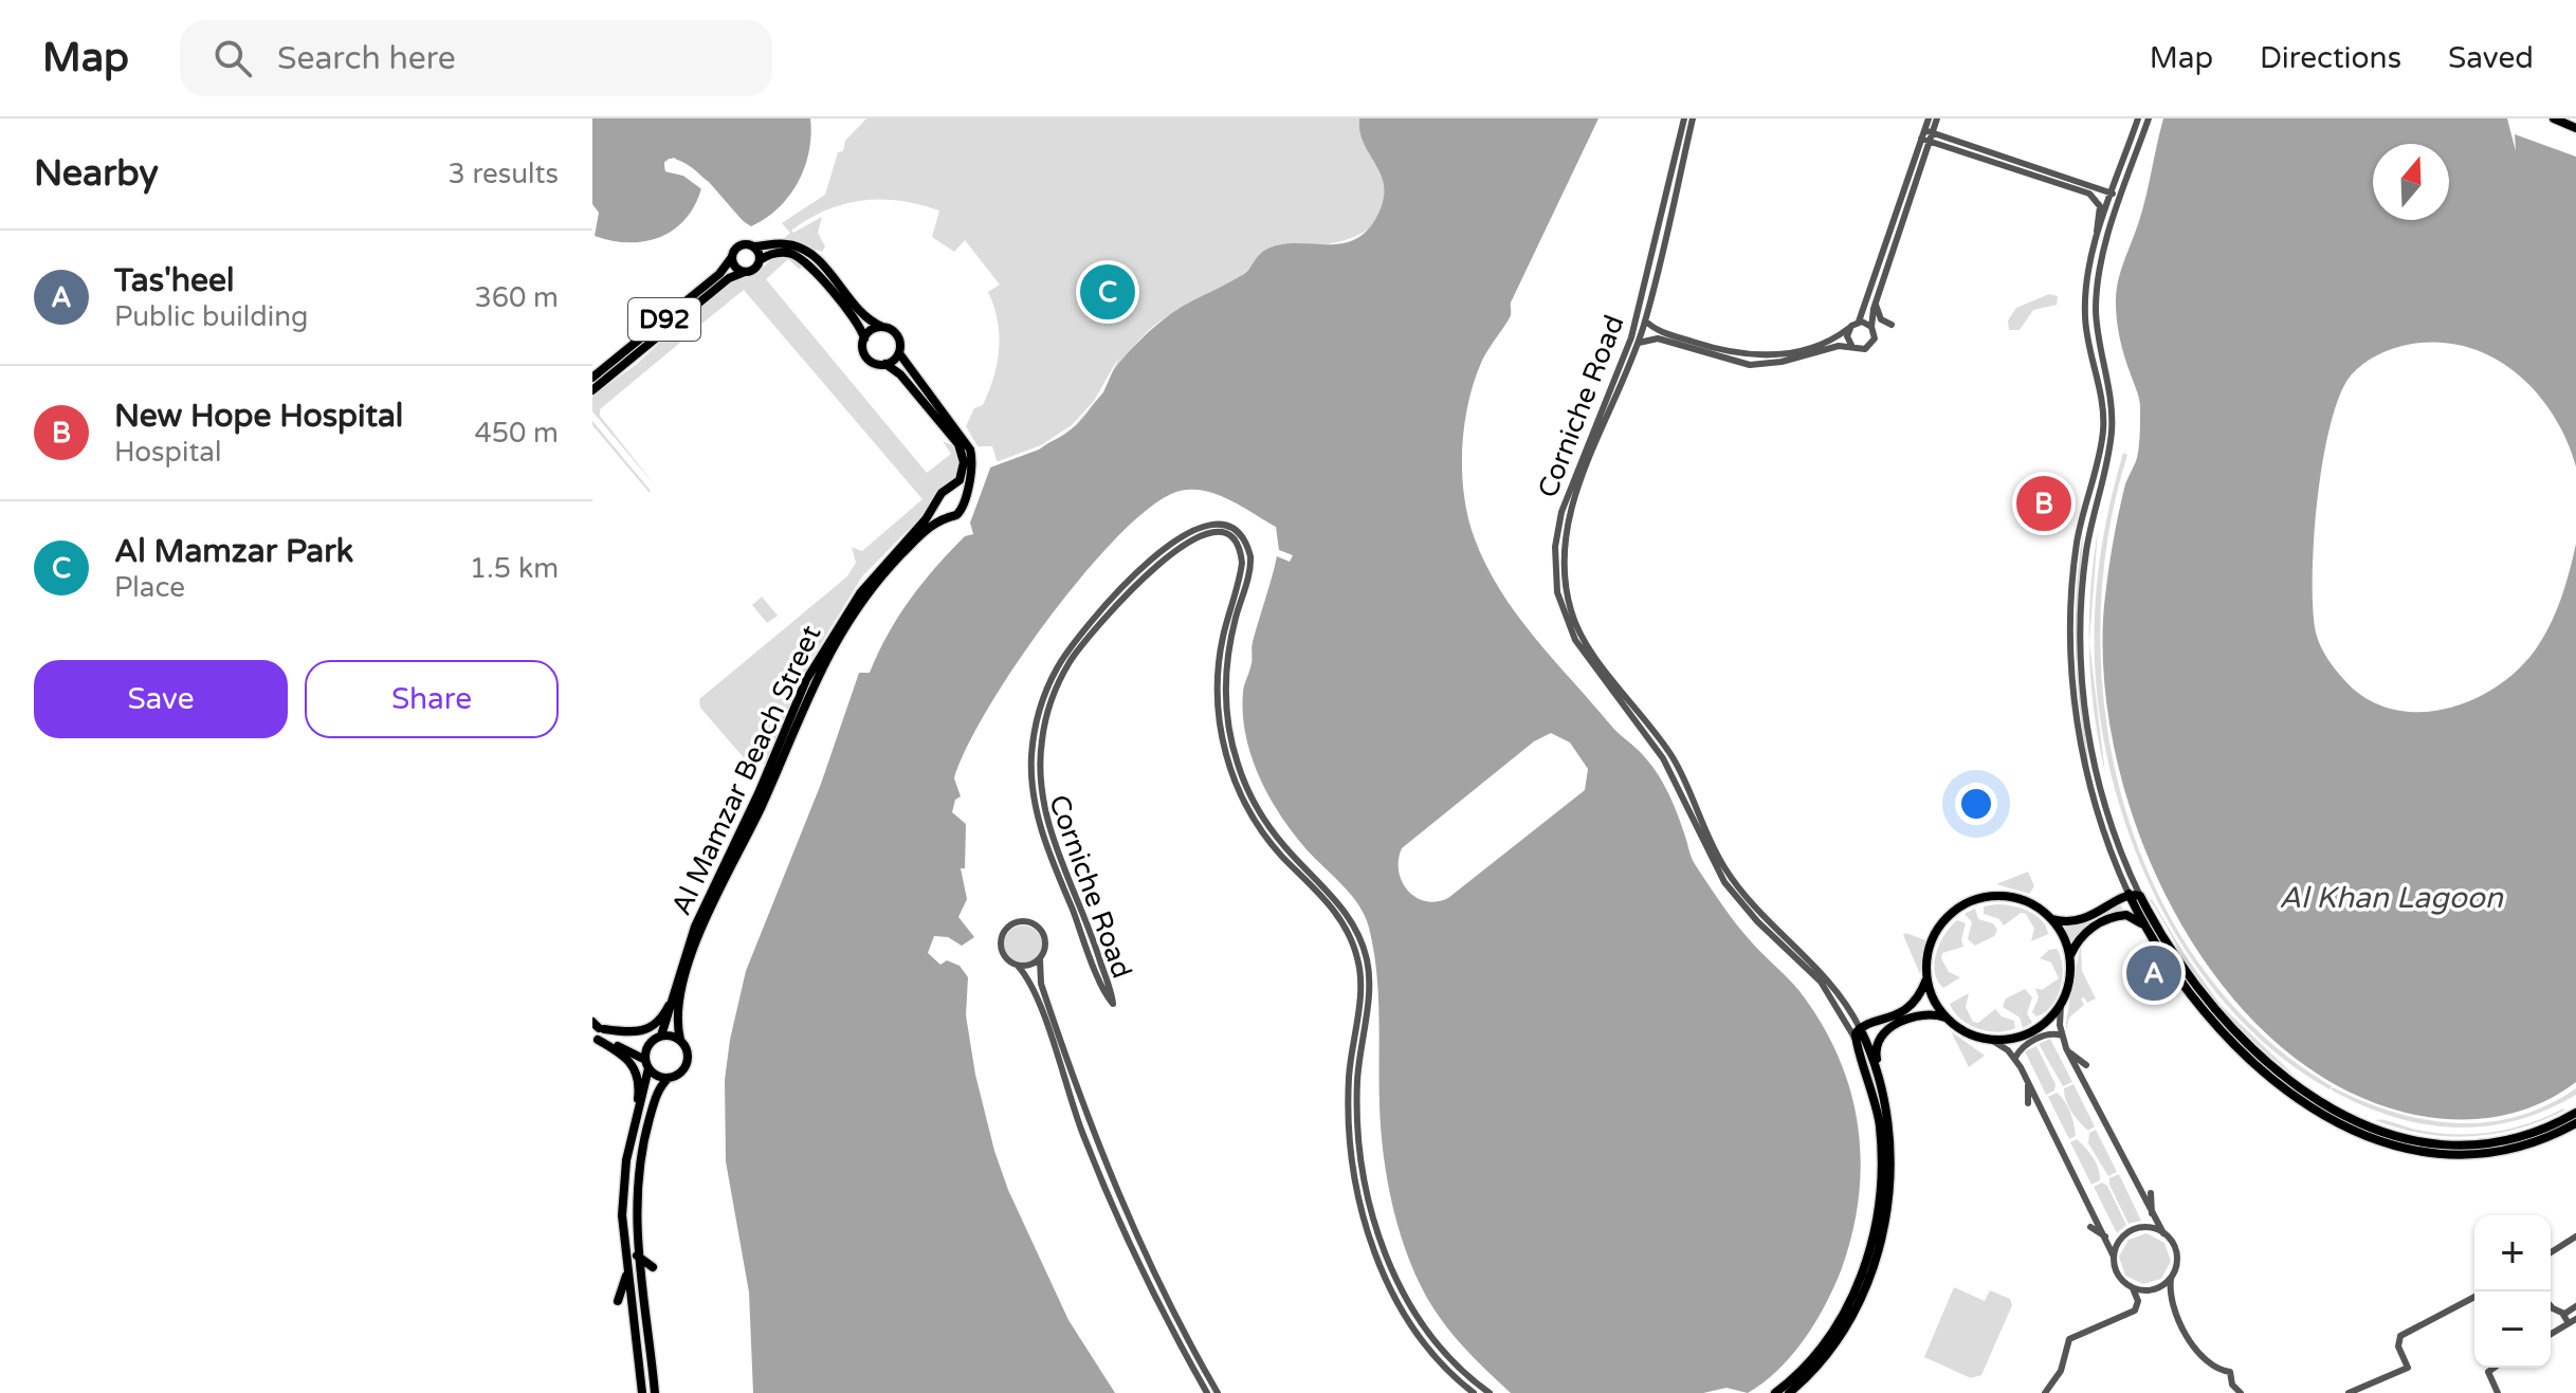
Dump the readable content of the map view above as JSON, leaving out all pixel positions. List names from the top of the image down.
{
  "streets": {
    "main road": ["D92", "Corniche Road", "Al Mamzar Beach Street"]
  },
  "water": ["Al Khan Lagoon"],
  "north": "top",
  "page": {
    "header": "Map",
    "search": "Search here",
    "nav": ["Map", "Directions", "Saved"],
    "heading": ["Nearby", "3 results"],
    "list": [
      {
        "mark": "A",
        "name": "Tas'heel",
        "note": "Public building",
        "value": "360 m"
      },
      {
        "mark": "B",
        "name": "New Hope Hospital",
        "note": "Hospital",
        "value": "450 m"
      },
      {
        "mark": "C",
        "name": "Al Mamzar Park",
        "note": "Place",
        "value": "1.5 km"
      }
    ],
    "pins": ["C", "B", "A"],
    "buttons": ["Save", "Share"],
    "map_buttons": ["+", "−"]
  }
}
